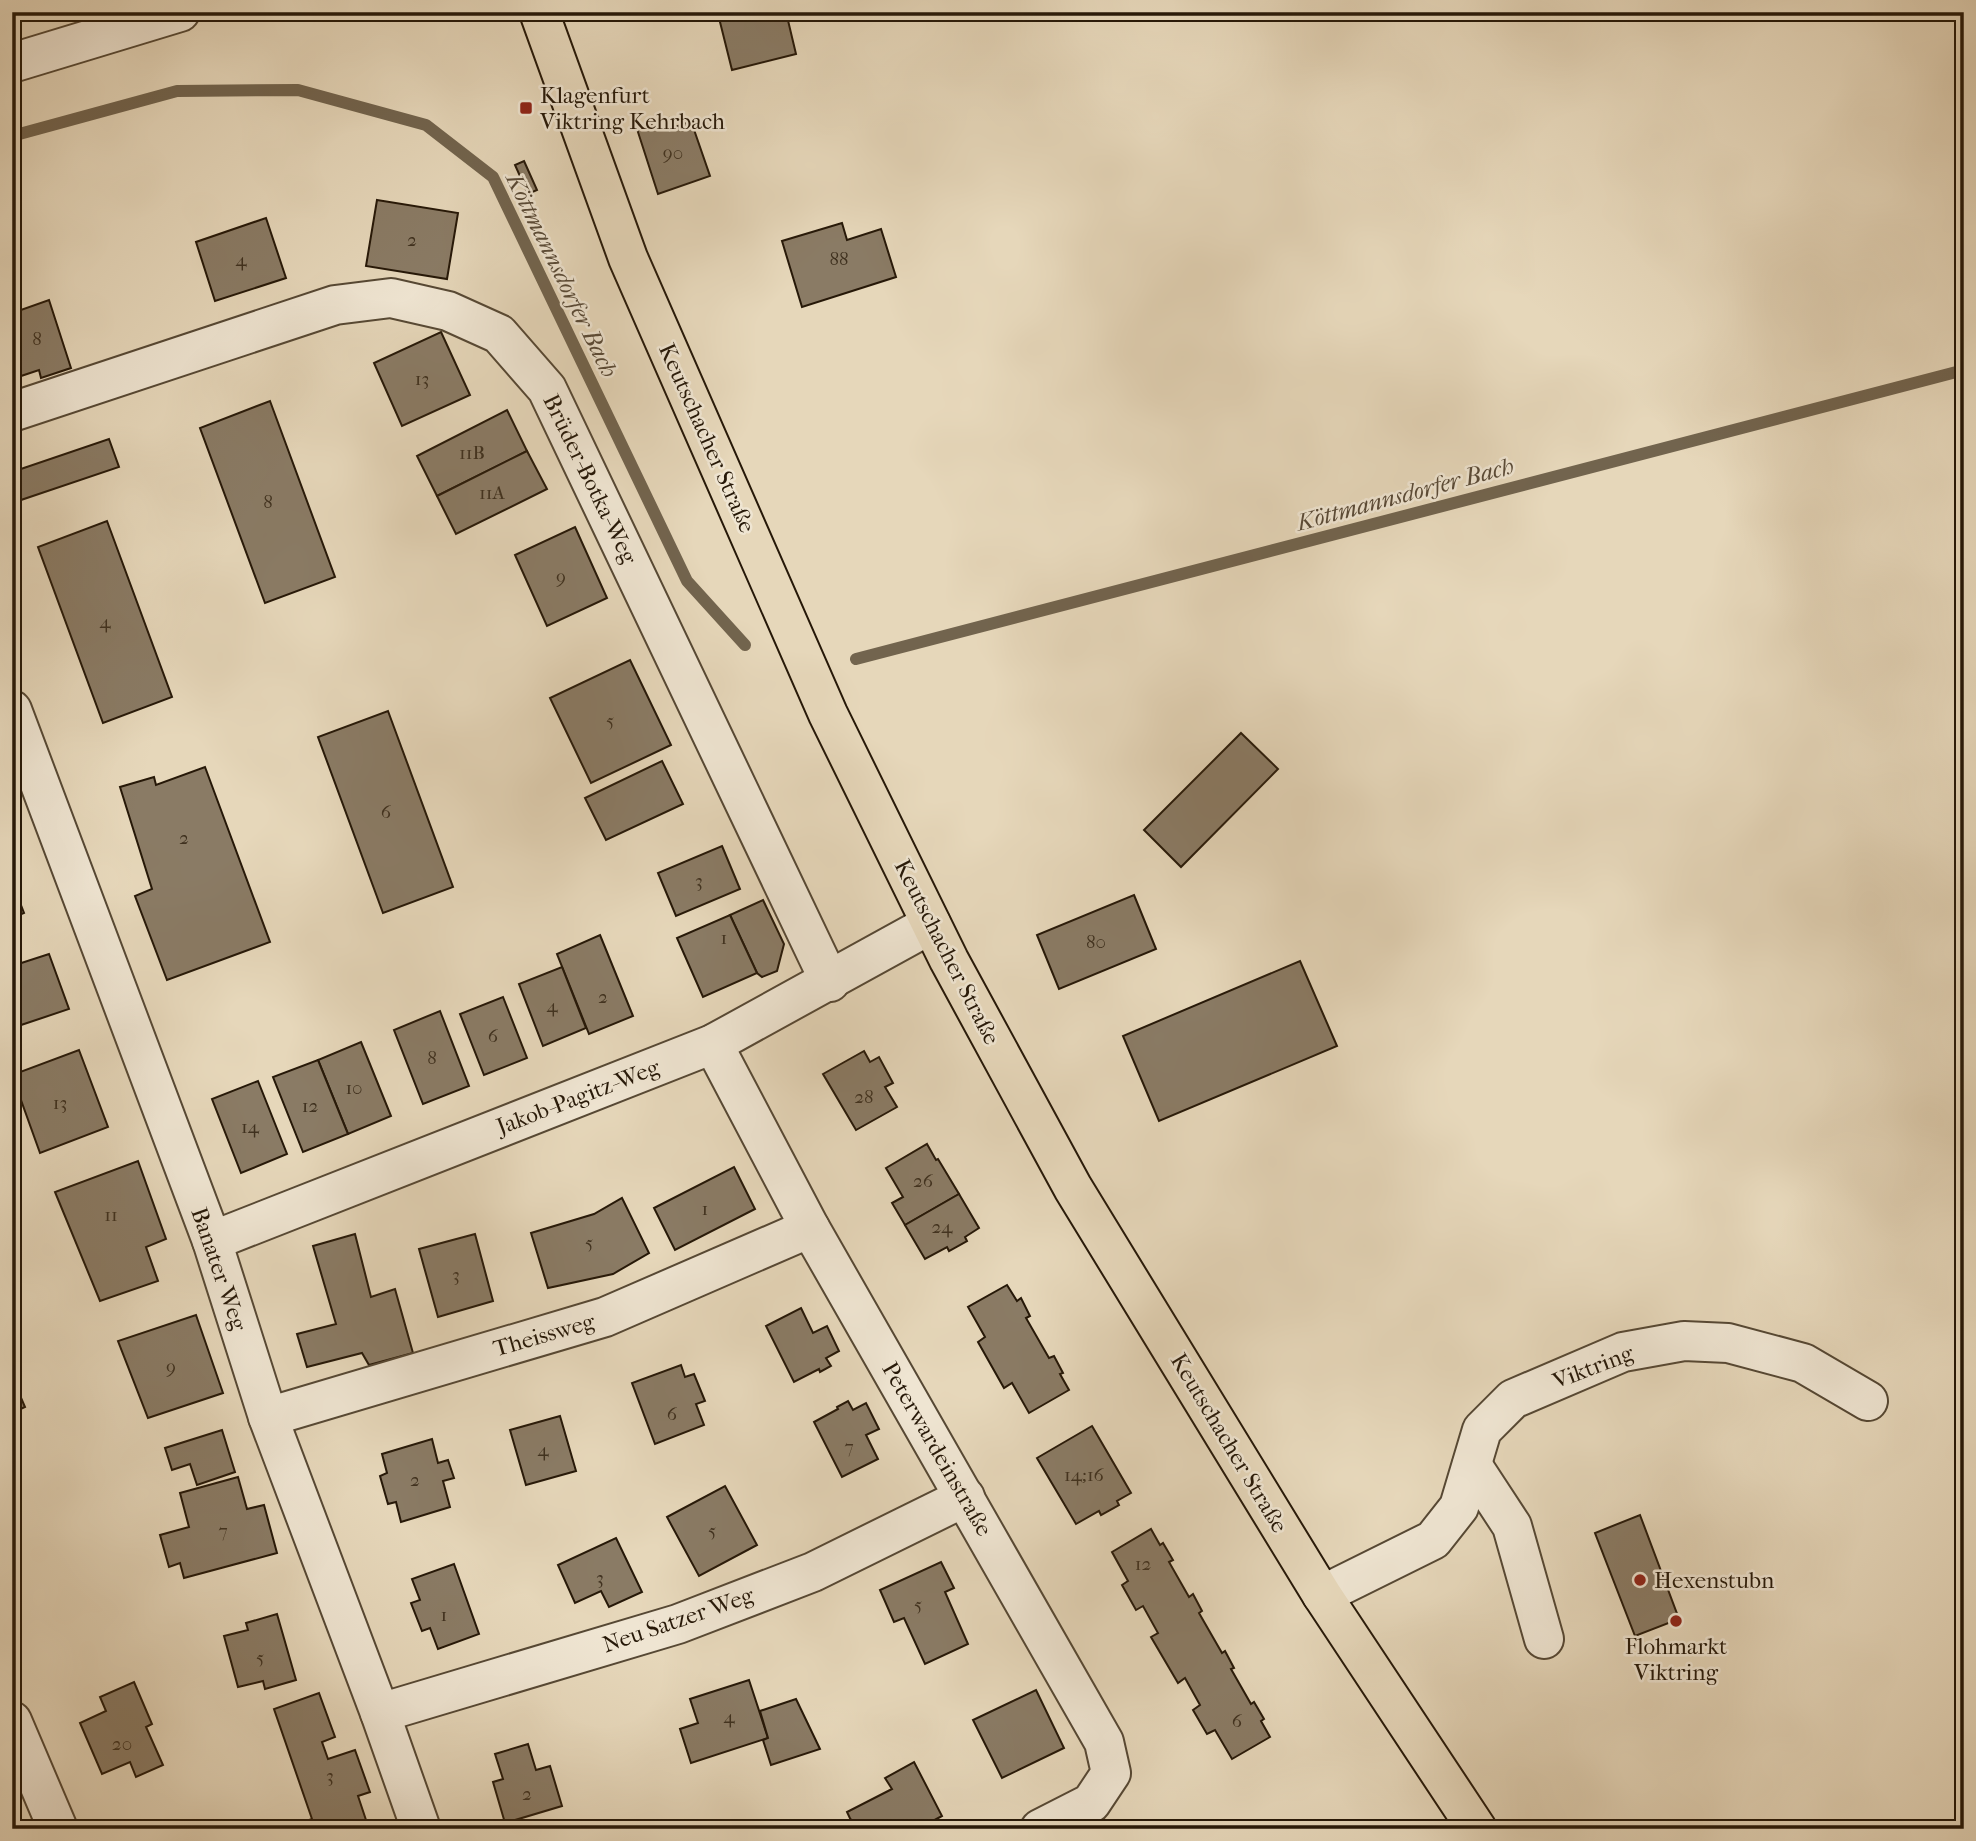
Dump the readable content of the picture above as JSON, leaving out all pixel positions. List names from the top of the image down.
{
  "streets": {
    "main road": ["Keutschacher Straße"],
    "street": [
      "Brüder-Botka-Weg",
      "Jakob-Pagitz-Weg",
      "Banater Weg",
      "Theissweg",
      "Viktring",
      "Peterwardeinstraße",
      "Neu Satzer Weg"
    ]
  },
  "crossings": [
    ["Keutschacher Straße", "Jakob-Pagitz-Weg"],
    ["Keutschacher Straße", "Viktring"],
    ["Brüder-Botka-Weg", "Jakob-Pagitz-Weg"],
    ["Jakob-Pagitz-Weg", "Banater Weg"],
    ["Jakob-Pagitz-Weg", "Peterwardeinstraße"],
    ["Banater Weg", "Theissweg"],
    ["Banater Weg", "Neu Satzer Weg"],
    ["Theissweg", "Peterwardeinstraße"],
    ["Peterwardeinstraße", "Neu Satzer Weg"]
  ],
  "water": ["Köttmannsdorfer Bach"],
  "places": {
    "transit": ["Klagenfurt Viktring Kehrbach"],
    "other": ["Hexenstubn", "Flohmarkt Viktring"]
  },
  "house_numbers": [
    "90",
    "2",
    "88",
    "4",
    "8",
    "13",
    "11B",
    "11A",
    "8",
    "9",
    "4",
    "5",
    "6",
    "2",
    "3",
    "1",
    "80",
    "2",
    "4",
    "6",
    "8",
    "10",
    "28",
    "13",
    "12",
    "14",
    "26",
    "1",
    "11",
    "24",
    "5",
    "3",
    "9",
    "6",
    "7",
    "4",
    "14;16",
    "2",
    "7",
    "5",
    "12",
    "3",
    "5",
    "1",
    "5",
    "4",
    "6",
    "20",
    "3",
    "2"
  ]
}
